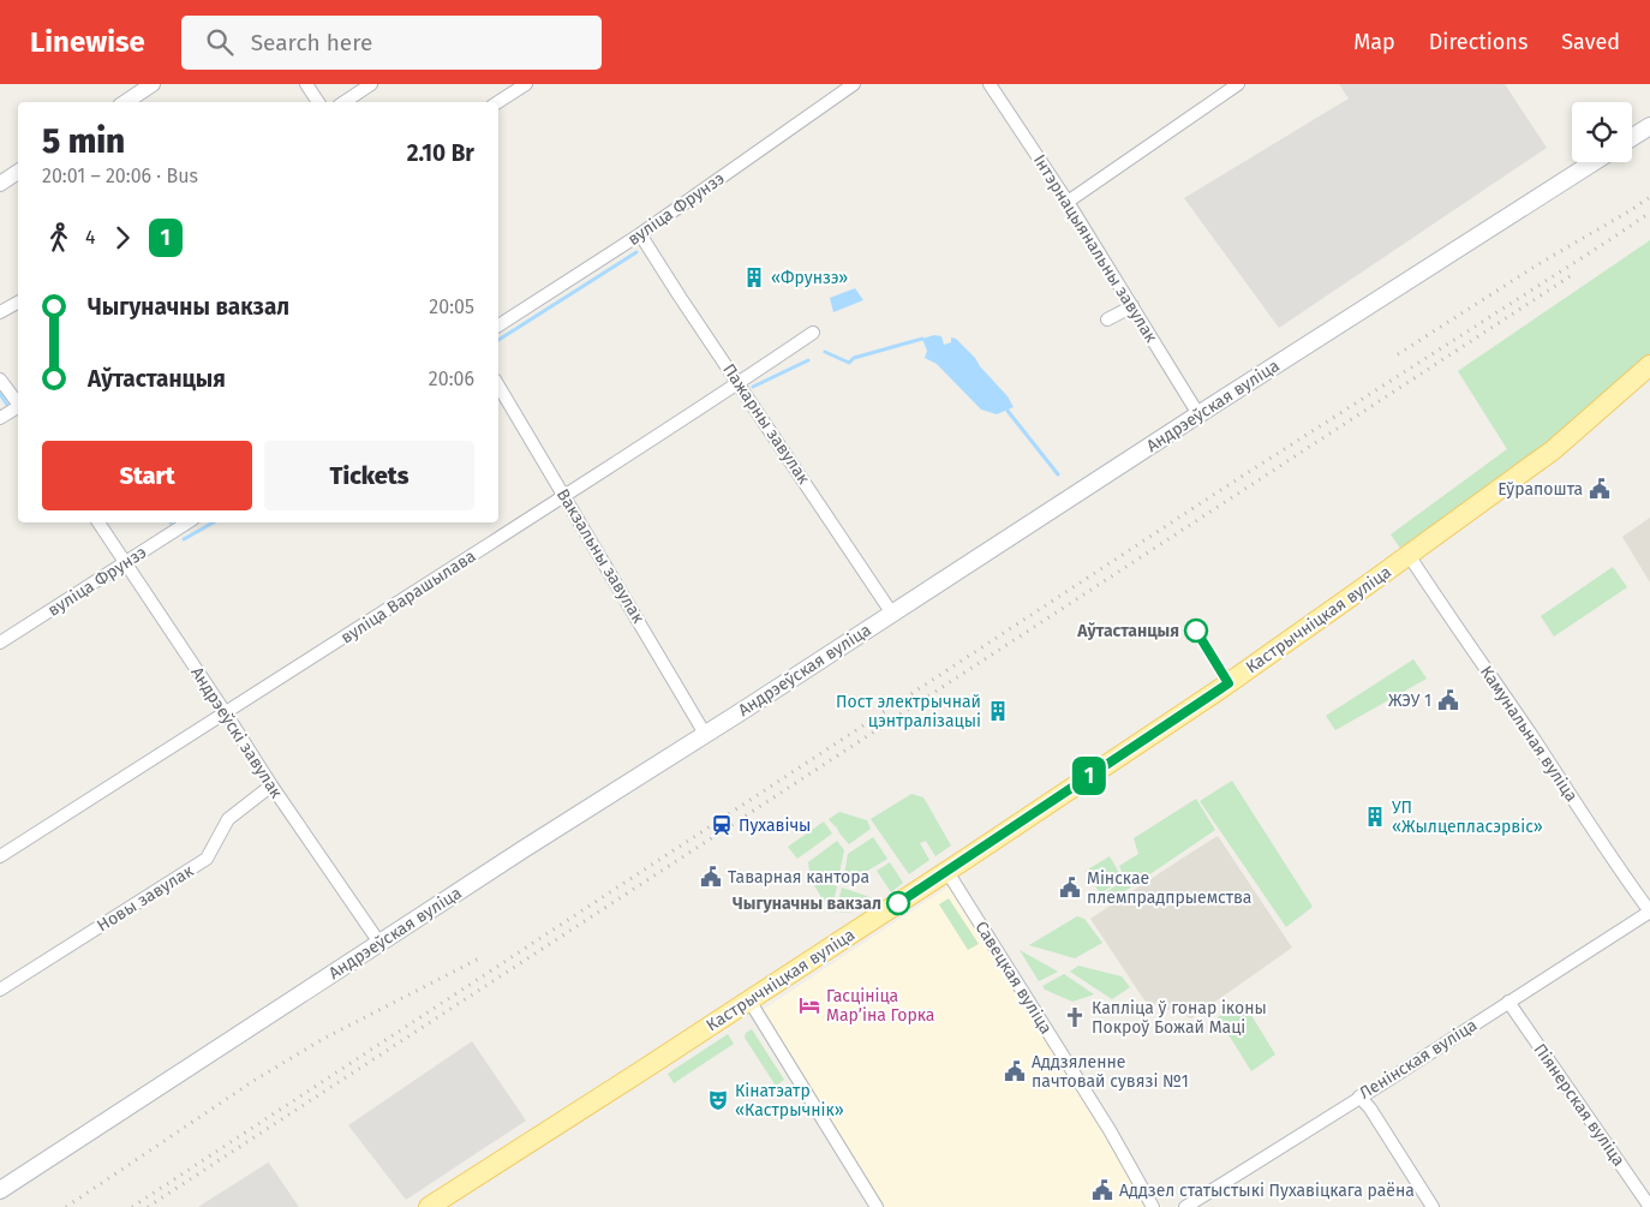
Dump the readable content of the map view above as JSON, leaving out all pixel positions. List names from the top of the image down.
{
  "streets": {
    "main road": ["Андрэеўская вуліца", "Кастрычніцкая вуліца"],
    "street": [
      "вуліца Фрунзэ",
      "Інтэрнацыянальны завулак",
      "Пажарны завулак",
      "Вакзальны завулак",
      "вуліца Варашылава",
      "Андрэеўскі завулак",
      "Камунальная вуліца",
      "Новы завулак",
      "Савецкая вуліца",
      "Ленінская вуліца",
      "Піянерская вуліца"
    ]
  },
  "crossings": [
    ["вуліца Фрунзэ", "Пажарны завулак"],
    ["вуліца Фрунзэ", "Андрэеўскі завулак"],
    ["Інтэрнацыянальны завулак", "Андрэеўская вуліца"],
    ["Андрэеўская вуліца", "Пажарны завулак"],
    ["Андрэеўская вуліца", "Вакзальны завулак"],
    ["Андрэеўская вуліца", "Андрэеўскі завулак"],
    ["Пажарны завулак", "вуліца Варашылава"],
    ["Вакзальны завулак", "вуліца Варашылава"],
    ["вуліца Варашылава", "Андрэеўскі завулак"],
    ["Кастрычніцкая вуліца", "Камунальная вуліца"],
    ["Кастрычніцкая вуліца", "Савецкая вуліца"],
    ["Андрэеўскі завулак", "Новы завулак"],
    ["Камунальная вуліца", "Ленінская вуліца"],
    ["Ленінская вуліца", "Піянерская вуліца"]
  ],
  "places": {
    "building": ["«Фрунзэ»", "Пост электрычнай цэнтралізацыі", "УП «Жылцепласэрвіс»"],
    "public building": [
      "Еўрапошта",
      "ЖЭУ 1",
      "Таварная кантора",
      "Мінскае племпрадпрыемства",
      "Аддзяленне пачтовай сувязі №1",
      "Аддзел статыстыкі Пухавіцкага раёна"
    ],
    "other": ["Аўтастанцыя", "Чыгуначны вакзал"],
    "station": ["Пухавічы"],
    "hotel": ["Гасцініца Марʼіна Горка"],
    "church": ["Капліца ў гонар іконы Покроў Божай Маці"],
    "theatre": ["Кінатэатр «Кастрычнік»"]
  },
  "lines": ["bus line 1"],
  "page": {
    "header": "Linewise",
    "search": "Search here",
    "nav": ["Map", "Directions", "Saved"],
    "on_map": "1",
    "heading": ["5 min", "20:01 – 20:06 · Bus", "2.10 Br"],
    "legs": ["4", "1"],
    "list": [
      {
        "name": "Чыгуначны вакзал",
        "value": "20:05"
      },
      {
        "name": "Аўтастанцыя",
        "value": "20:06"
      }
    ],
    "buttons": ["Start", "Tickets"]
  }
}
